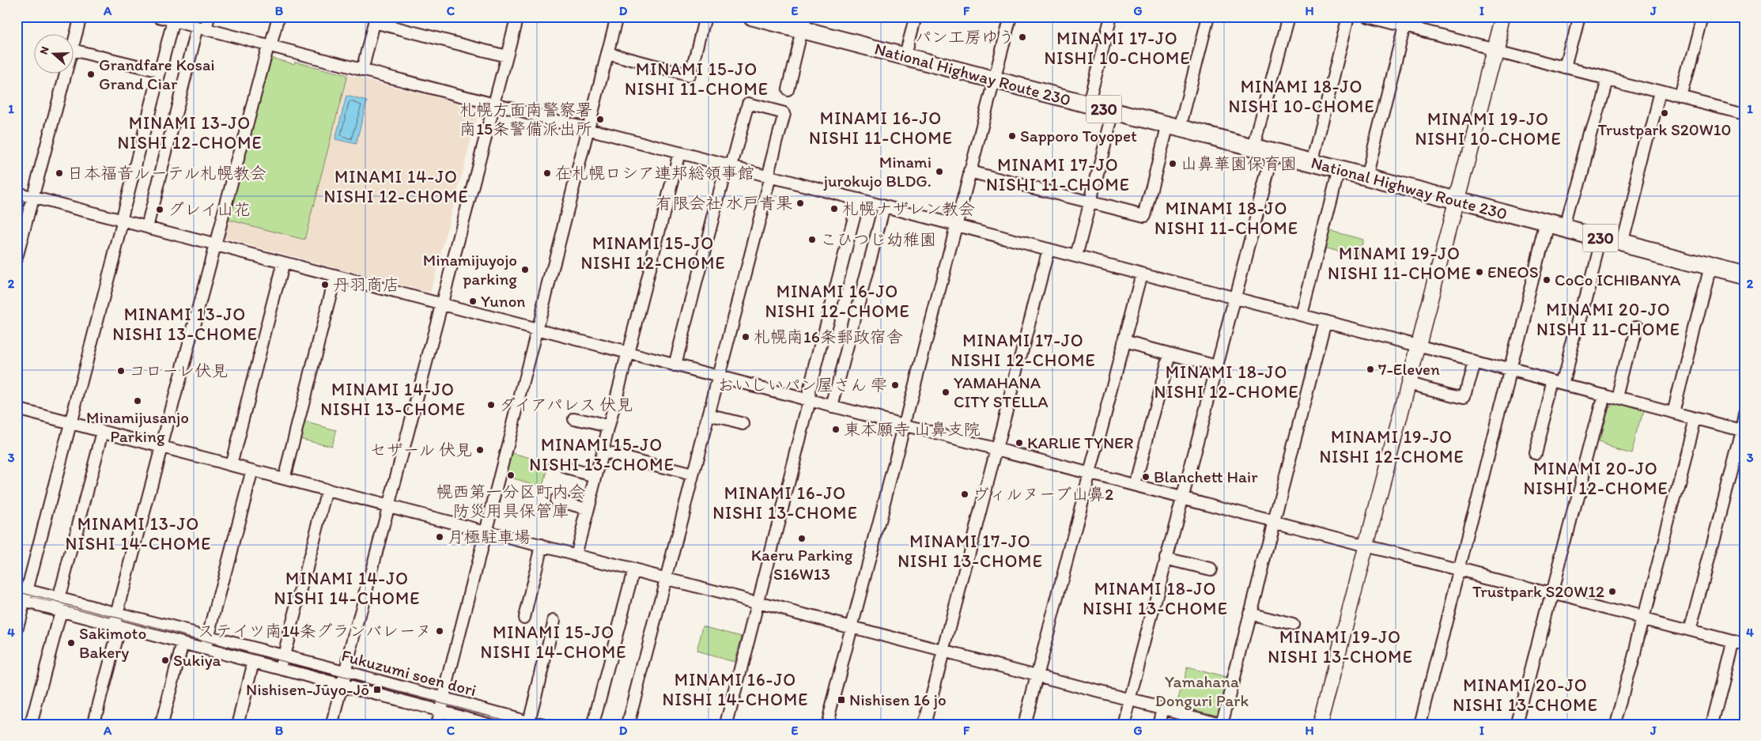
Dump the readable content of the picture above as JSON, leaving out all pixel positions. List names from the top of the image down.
{
  "streets": {
    "highway": ["National Highway Route 230", "230"],
    "street": ["Fukuzumi soen dori"]
  },
  "districts": [
    "MINAMI 17-JO NISHI 10-CHOME",
    "MINAMI 15-JO NISHI 11-CHOME",
    "MINAMI 18-JO NISHI 10-CHOME",
    "MINAMI 16-JO NISHI 11-CHOME",
    "MINAMI 19-JO NISHI 10-CHOME",
    "MINAMI 13-JO NISHI 12-CHOME",
    "MINAMI 17-JO NISHI 11-CHOME",
    "MINAMI 14-JO NISHI 12-CHOME",
    "MINAMI 18-JO NISHI 11-CHOME",
    "MINAMI 15-JO NISHI 12-CHOME",
    "MINAMI 19-JO NISHI 11-CHOME",
    "MINAMI 16-JO NISHI 12-CHOME",
    "MINAMI 20-JO NISHI 11-CHOME",
    "MINAMI 13-JO NISHI 13-CHOME",
    "MINAMI 17-JO NISHI 12-CHOME",
    "MINAMI 18-JO NISHI 12-CHOME",
    "MINAMI 14-JO NISHI 13-CHOME",
    "MINAMI 19-JO NISHI 12-CHOME",
    "MINAMI 15-JO NISHI 13-CHOME",
    "MINAMI 20-JO NISHI 12-CHOME",
    "MINAMI 16-JO NISHI 13-CHOME",
    "MINAMI 13-JO NISHI 14-CHOME",
    "MINAMI 17-JO NISHI 13-CHOME",
    "MINAMI 14-JO NISHI 14-CHOME",
    "MINAMI 18-JO NISHI 13-CHOME",
    "MINAMI 15-JO NISHI 14-CHOME",
    "MINAMI 19-JO NISHI 13-CHOME",
    "MINAMI 16-JO NISHI 14-CHOME",
    "MINAMI 20-JO NISHI 13-CHOME"
  ],
  "parks": ["Yamahana Donguri Park"],
  "places": {
    "other": [
      "パン工房ゆう",
      "Grandfare Kosai Grand Ciar",
      "Trustpark S20W10",
      "札幌方面南警察署 南15条警備派出所",
      "Sapporo Toyopet",
      "山鼻華園保育園",
      "Minami jurokujo BLDG.",
      "日本福音ルーテル札幌教会",
      "在札幌ロシア連邦総領事館",
      "有限会社 水戸青果",
      "札幌ナザレン教会",
      "グレイ山花",
      "こひつじ幼稚園",
      "Minamijuyojo parking",
      "ENEOS",
      "CoCo ICHIBANYA",
      "丹羽商店",
      "Yunon",
      "札幌南16条郵政宿舎",
      "7-Eleven",
      "コローレ伏見",
      "おいしいパン屋さん 雫",
      "YAMAHANA CITY STELLA",
      "Minamijusanjo Parking",
      "ダイアパレス 伏見",
      "東本願寺 山鼻支院",
      "KARLIE TYNER",
      "セザール 伏見",
      "幌西第一分区町内会 防災用具保管庫",
      "Blanchett Hair",
      "ヴィルヌーブ山鼻2",
      "月極駐車場",
      "Kaeru Parking S16W13",
      "Trustpark S20W12",
      "ステイツ南14条グランバレーヌ",
      "Sakimoto Bakery",
      "Sukiya"
    ],
    "transit": ["Nishisen-Jūyo-Jō", "Nishisen 16 jo"]
  },
  "north": "left",
  "grid": {
    "columns": [
      "A",
      "B",
      "C",
      "D",
      "E",
      "F",
      "G",
      "H",
      "I",
      "J"
    ],
    "rows": [
      "1",
      "2",
      "3",
      "4"
    ]
  }
}
